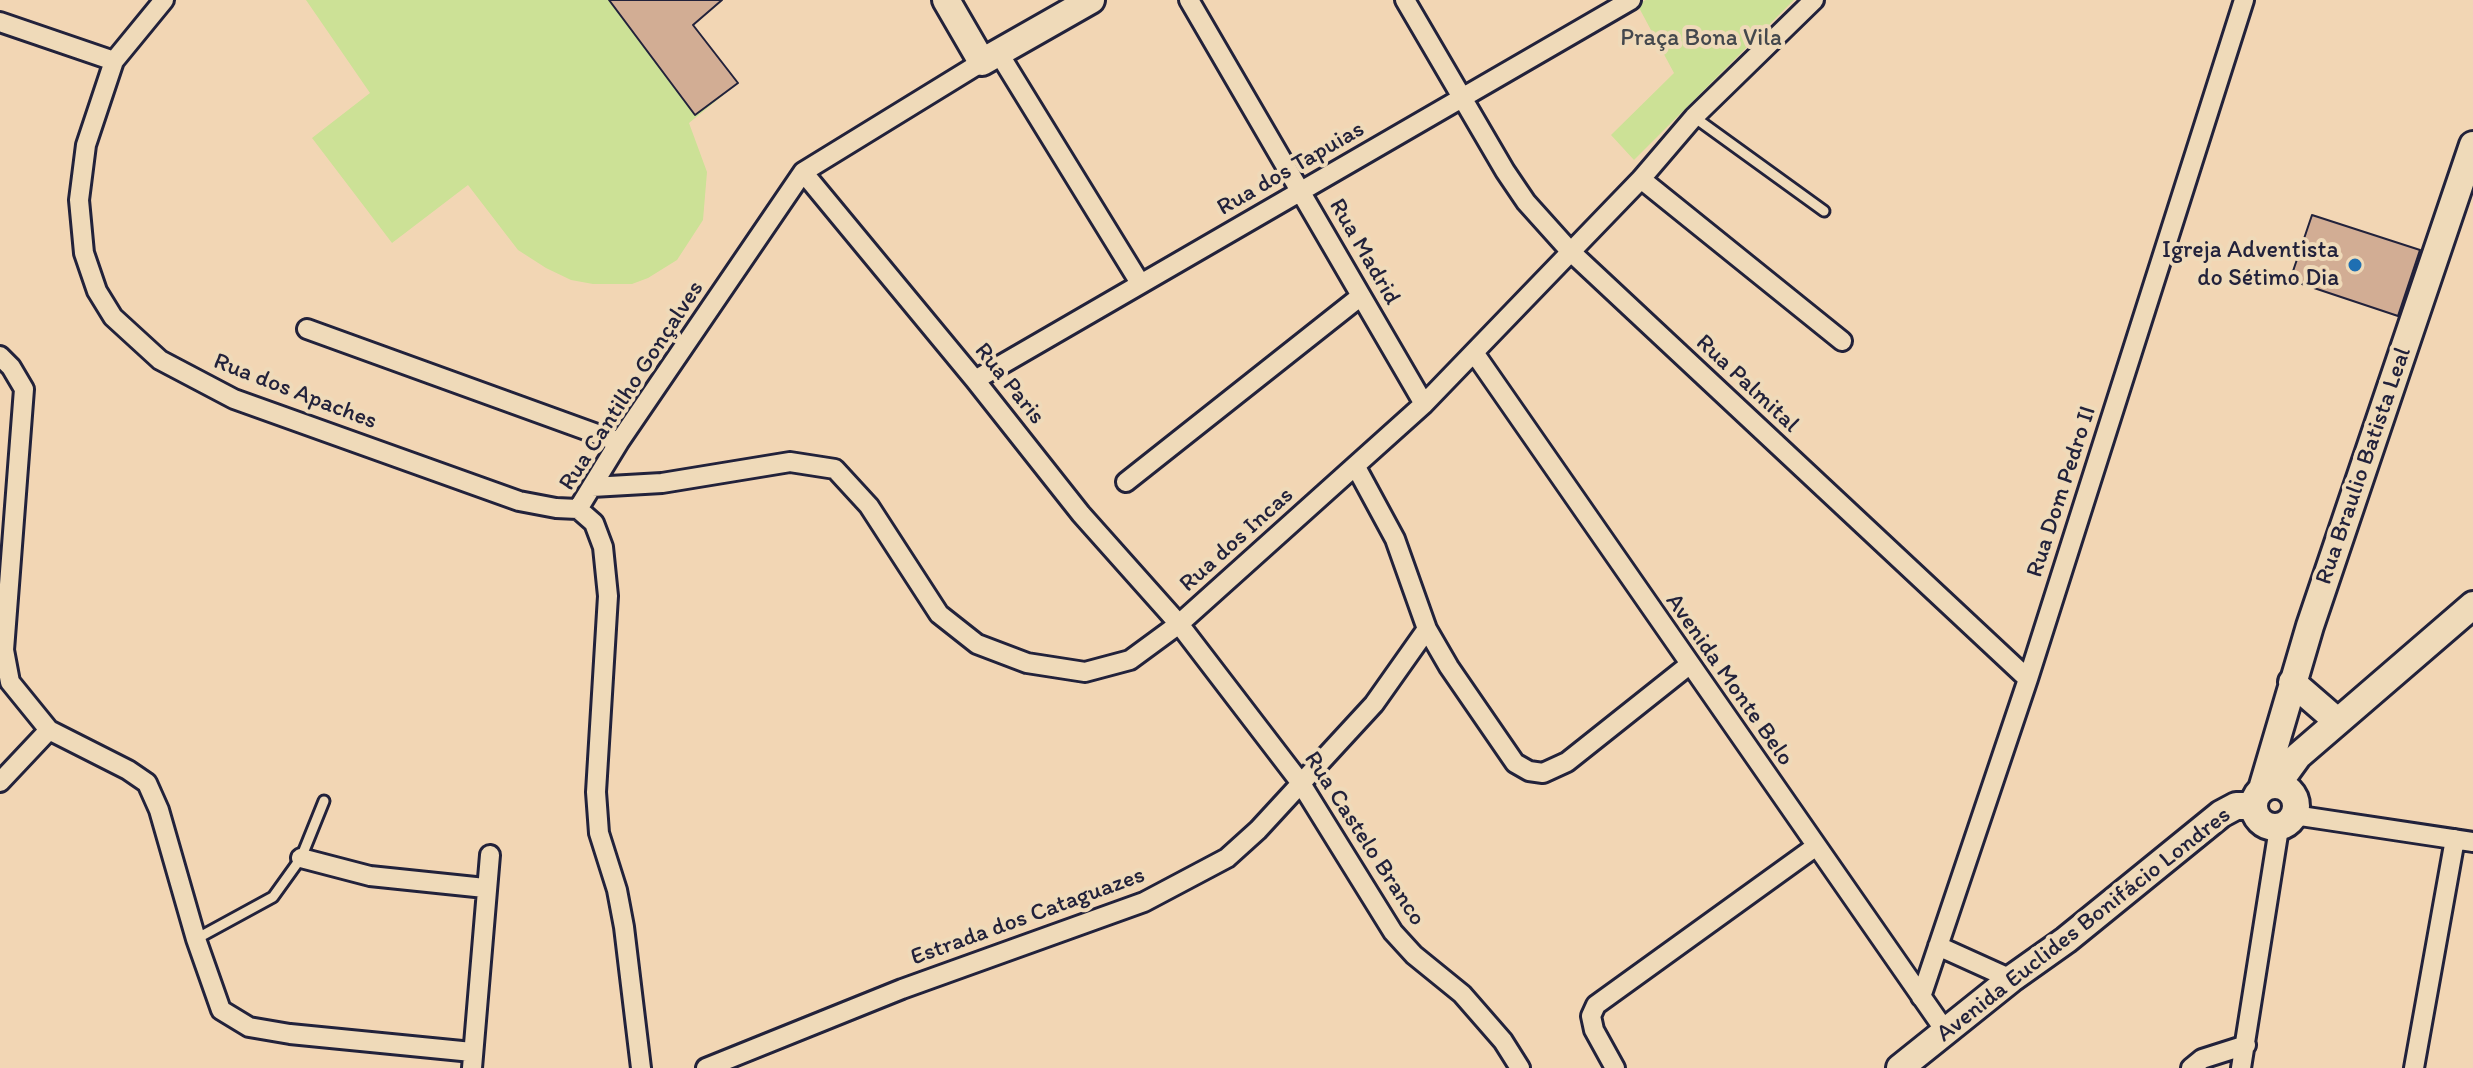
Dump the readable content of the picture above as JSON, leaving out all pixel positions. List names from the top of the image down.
{
  "streets": {
    "street": [
      "Rua dos Tapuias",
      "Rua Madrid",
      "Rua Paris",
      "Rua Palmital",
      "Rua Cantilho Gonçalves",
      "Rua dos Apaches",
      "Rua Braulio Batista Leal",
      "Rua Dom Pedro II",
      "Rua dos Incas",
      "Avenida Monte Belo",
      "Rua Castelo Branco",
      "Estrada dos Cataguazes",
      "Avenida Euclides Bonifácio Londres"
    ]
  },
  "crossings": [
    ["Rua dos Tapuias", "Rua Madrid"],
    ["Rua dos Tapuias", "Rua Paris"],
    ["Rua dos Tapuias", "Rua Palmital"],
    ["Rua Madrid", "Rua dos Incas"],
    ["Rua Paris", "Rua Cantilho Gonçalves"],
    ["Rua Paris", "Rua dos Incas"],
    ["Rua Paris", "Rua Castelo Branco"],
    ["Rua Palmital", "Rua Dom Pedro II"],
    ["Rua Palmital", "Rua dos Incas"],
    ["Rua Cantilho Gonçalves", "Rua dos Apaches"],
    ["Rua Cantilho Gonçalves", "Rua dos Incas"],
    ["Rua Braulio Batista Leal", "Avenida Euclides Bonifácio Londres"],
    ["Rua Dom Pedro II", "Avenida Monte Belo"],
    ["Rua dos Incas", "Avenida Monte Belo"],
    ["Rua dos Incas", "Rua Castelo Branco"],
    ["Avenida Monte Belo", "Avenida Euclides Bonifácio Londres"],
    ["Rua Castelo Branco", "Estrada dos Cataguazes"]
  ],
  "parks": ["Praça Bona Vila"],
  "places": ["Igreja Adventista do Sétimo Dia"]
}
